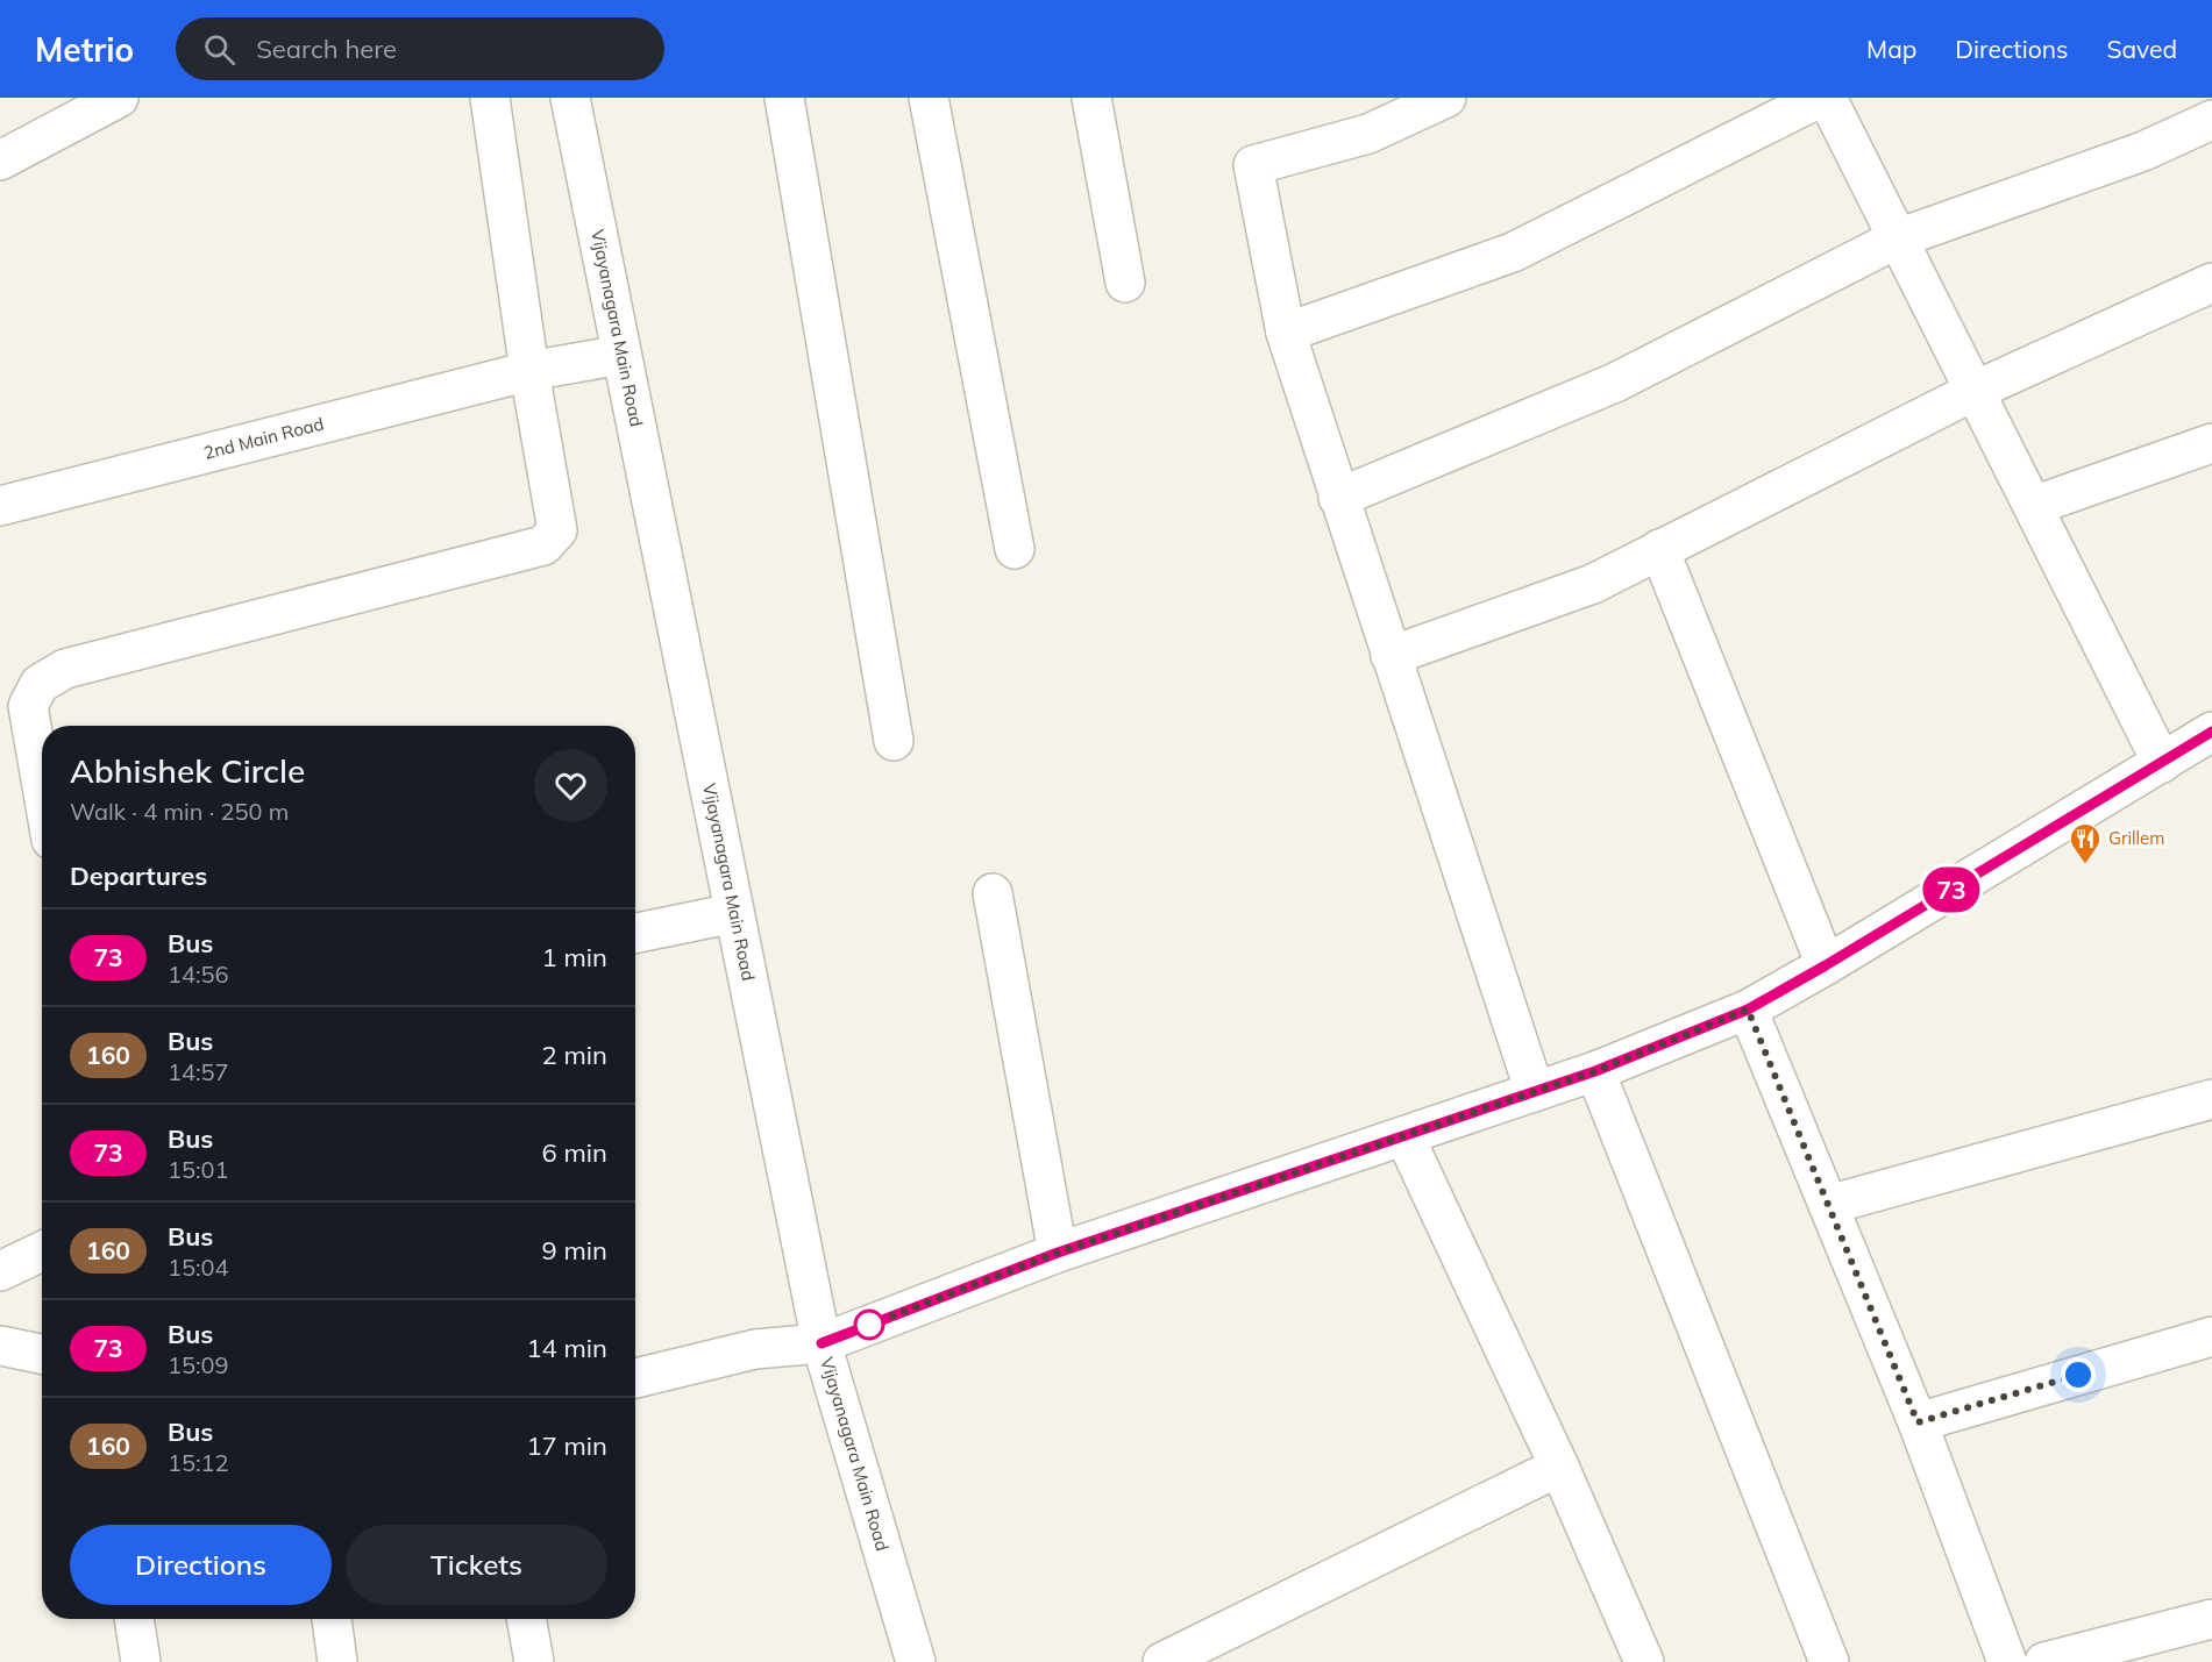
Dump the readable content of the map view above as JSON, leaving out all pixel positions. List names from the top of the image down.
{
  "streets": {
    "street": ["Vijayanagara Main Road", "2nd Main Road"]
  },
  "crossings": [
    ["Vijayanagara Main Road", "2nd Main Road"]
  ],
  "places": {
    "restaurant": ["Grillem"]
  },
  "lines": ["bus line 73"],
  "page": {
    "header": "Metrio",
    "search": "Search here",
    "nav": ["Map", "Directions", "Saved"],
    "on_map": "73",
    "heading": [
      ["Abhishek Circle", "Walk · 4 min · 250 m"],
      "Departures"
    ],
    "list": [
      {
        "mark": "73",
        "name": "Bus",
        "note": "14:56",
        "value": "1 min"
      },
      {
        "mark": "160",
        "name": "Bus",
        "note": "14:57",
        "value": "2 min"
      },
      {
        "mark": "73",
        "name": "Bus",
        "note": "15:01",
        "value": "6 min"
      },
      {
        "mark": "160",
        "name": "Bus",
        "note": "15:04",
        "value": "9 min"
      },
      {
        "mark": "73",
        "name": "Bus",
        "note": "15:09",
        "value": "14 min"
      },
      {
        "mark": "160",
        "name": "Bus",
        "note": "15:12",
        "value": "17 min"
      }
    ],
    "buttons": ["Directions", "Tickets"]
  }
}
